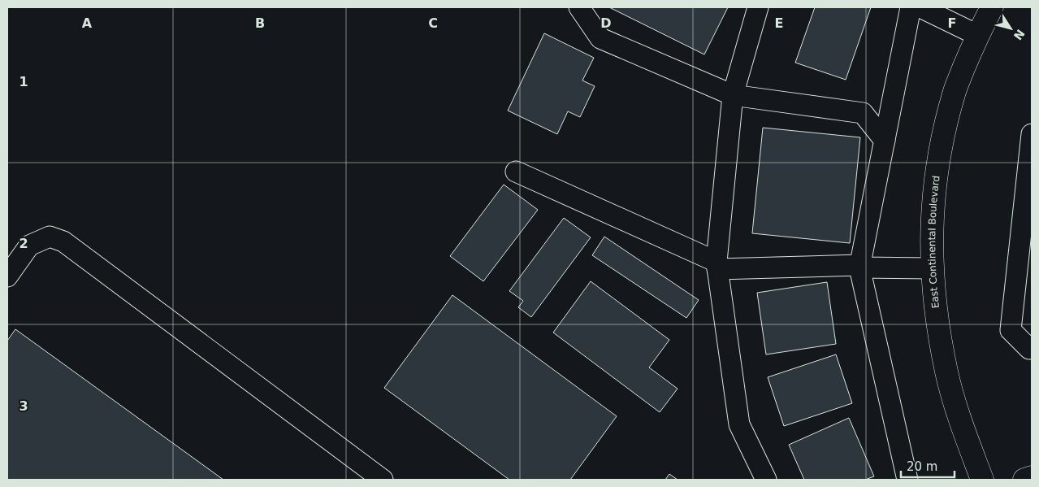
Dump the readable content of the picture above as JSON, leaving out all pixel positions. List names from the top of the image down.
{
  "streets": {
    "main road": ["East Continental Boulevard"]
  },
  "scale_bar": "20 m",
  "north": "bottom right",
  "grid": {
    "columns": [
      "A",
      "B",
      "C",
      "D",
      "E",
      "F"
    ],
    "rows": ["1", "2", "3"]
  }
}
